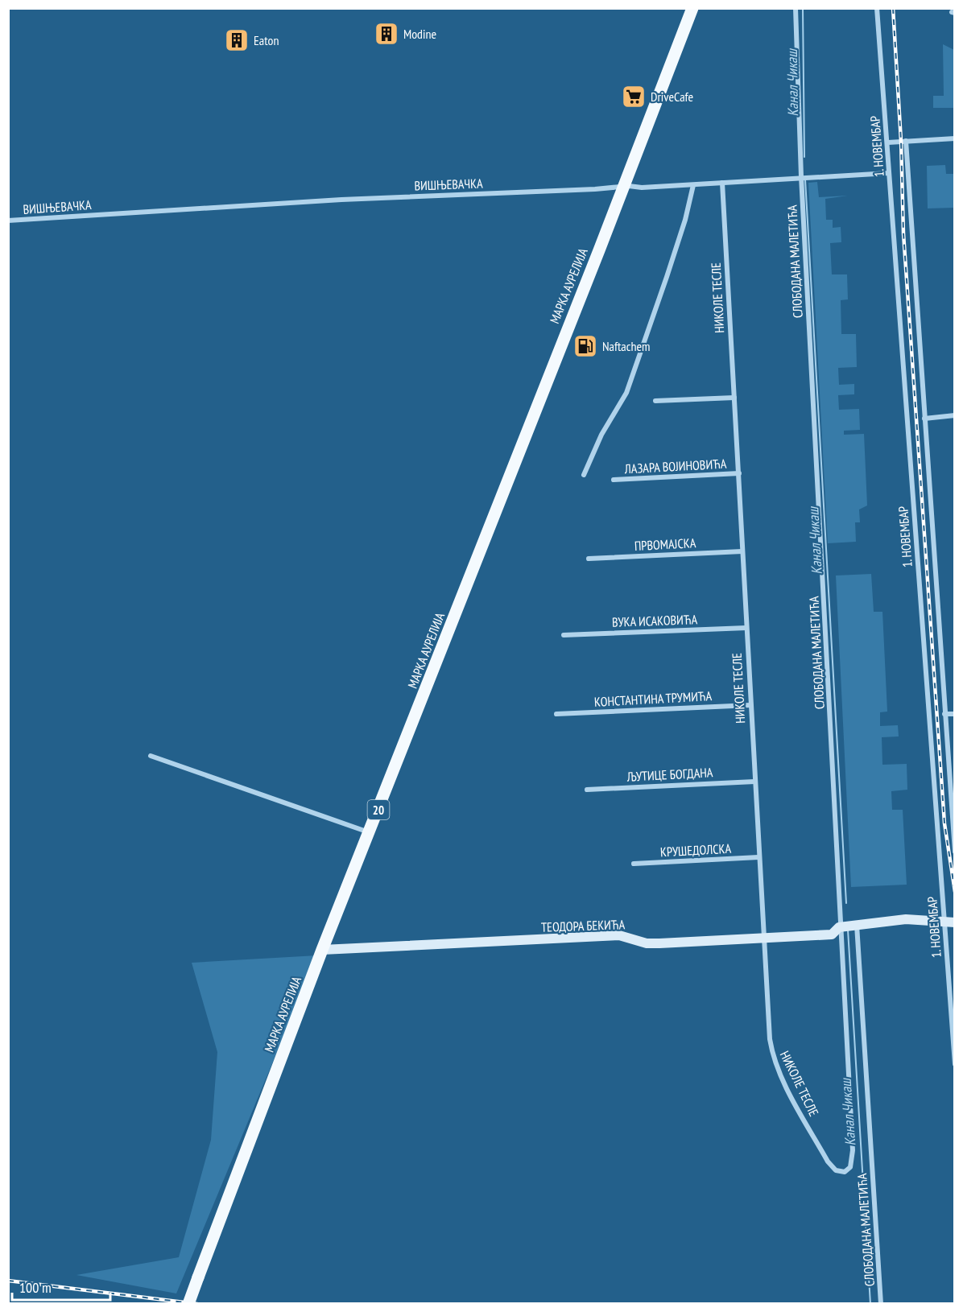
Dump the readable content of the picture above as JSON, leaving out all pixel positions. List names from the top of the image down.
{
  "streets": {
    "main road": ["МАРКА АУРЕЛИЈА", "20"],
    "street": [
      "1. НОВЕМБАР",
      "ВИШЊЕВАЧКА",
      "СЛОБОДАНА МАЛЕТИЋА",
      "НИКОЛЕ ТЕСЛЕ",
      "ЛАЗАРА ВОЈИНОВИЋА",
      "ПРВОМАЈСКА",
      "ВУКА ИСАКОВИЋА",
      "КОНСТАНТИНА ТРУМИЋА",
      "ЉУТИЦЕ БОГДАНА",
      "КРУШЕДОЛСКА",
      "ТЕОДОРА БЕКИЋА"
    ]
  },
  "crossings": [
    ["1. НОВЕМБАР", "ВИШЊЕВАЧКА"],
    ["1. НОВЕМБАР", "ТЕОДОРА БЕКИЋА"],
    ["ВИШЊЕВАЧКА", "СЛОБОДАНА МАЛЕТИЋА"],
    ["ВИШЊЕВАЧКА", "МАРКА АУРЕЛИЈА"],
    ["ВИШЊЕВАЧКА", "НИКОЛЕ ТЕСЛЕ"],
    ["СЛОБОДАНА МАЛЕТИЋА", "НИКОЛЕ ТЕСЛЕ"],
    ["СЛОБОДАНА МАЛЕТИЋА", "ТЕОДОРА БЕКИЋА"],
    ["МАРКА АУРЕЛИЈА", "ТЕОДОРА БЕКИЋА"],
    ["НИКОЛЕ ТЕСЛЕ", "ЛАЗАРА ВОЈИНОВИЋА"],
    ["НИКОЛЕ ТЕСЛЕ", "ПРВОМАЈСКА"],
    ["НИКОЛЕ ТЕСЛЕ", "ВУКА ИСАКОВИЋА"],
    ["НИКОЛЕ ТЕСЛЕ", "КОНСТАНТИНА ТРУМИЋА"],
    ["НИКОЛЕ ТЕСЛЕ", "ЉУТИЦЕ БОГДАНА"],
    ["НИКОЛЕ ТЕСЛЕ", "КРУШЕДОЛСКА"],
    ["НИКОЛЕ ТЕСЛЕ", "ТЕОДОРА БЕКИЋА"]
  ],
  "water": ["Канал Чикаш"],
  "places": {
    "building": ["Modine", "Eaton"],
    "supermarket": ["DriveCafe"],
    "fuel station": ["Naftachem"]
  },
  "scale_bar": "100 m"
}
